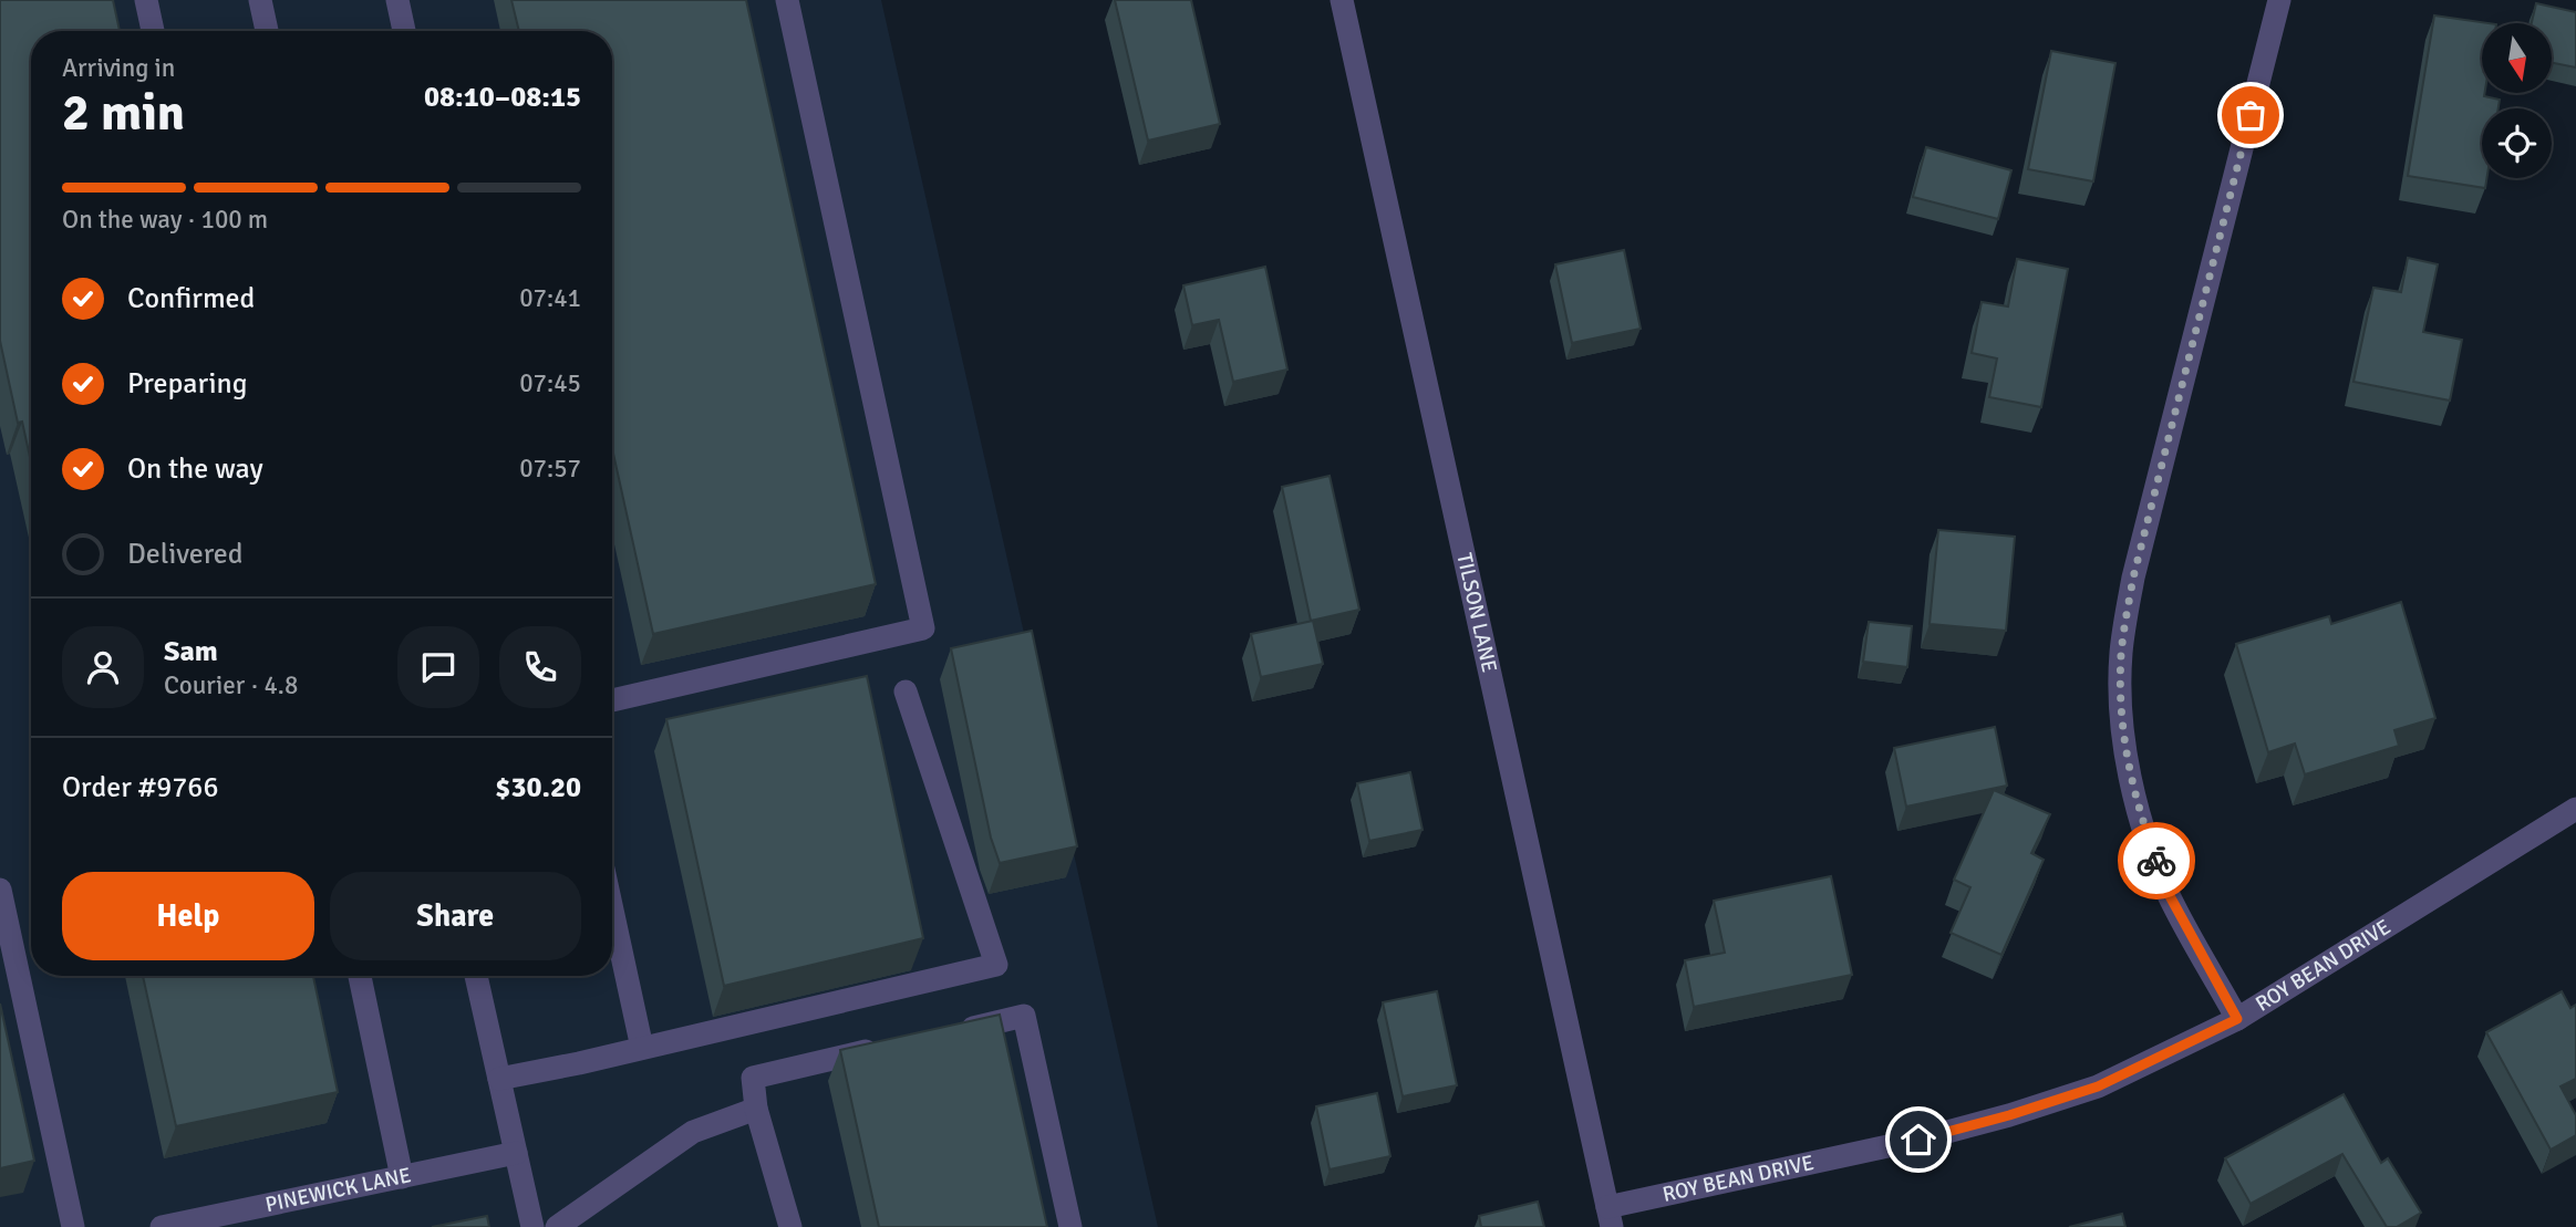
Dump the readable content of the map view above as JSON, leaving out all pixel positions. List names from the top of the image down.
{
  "streets": {
    "street": ["TILSON LANE", "ROY BEAN DRIVE", "PINEWICK LANE"]
  },
  "crossings": [
    ["TILSON LANE", "ROY BEAN DRIVE"]
  ],
  "north": "bottom",
  "page": {
    "heading": ["2 min", "Arriving in", "08:10–08:15"],
    "panel": [
      "Sam",
      "Courier · 4.8",
      "Order #9766",
      "$30.20"
    ],
    "bar": "On the way · 100 m",
    "list": [
      ["Confirmed", "07:41"],
      ["Preparing", "07:45"],
      ["On the way", "07:57"],
      "Delivered"
    ],
    "buttons": ["Help", "Share"]
  }
}
